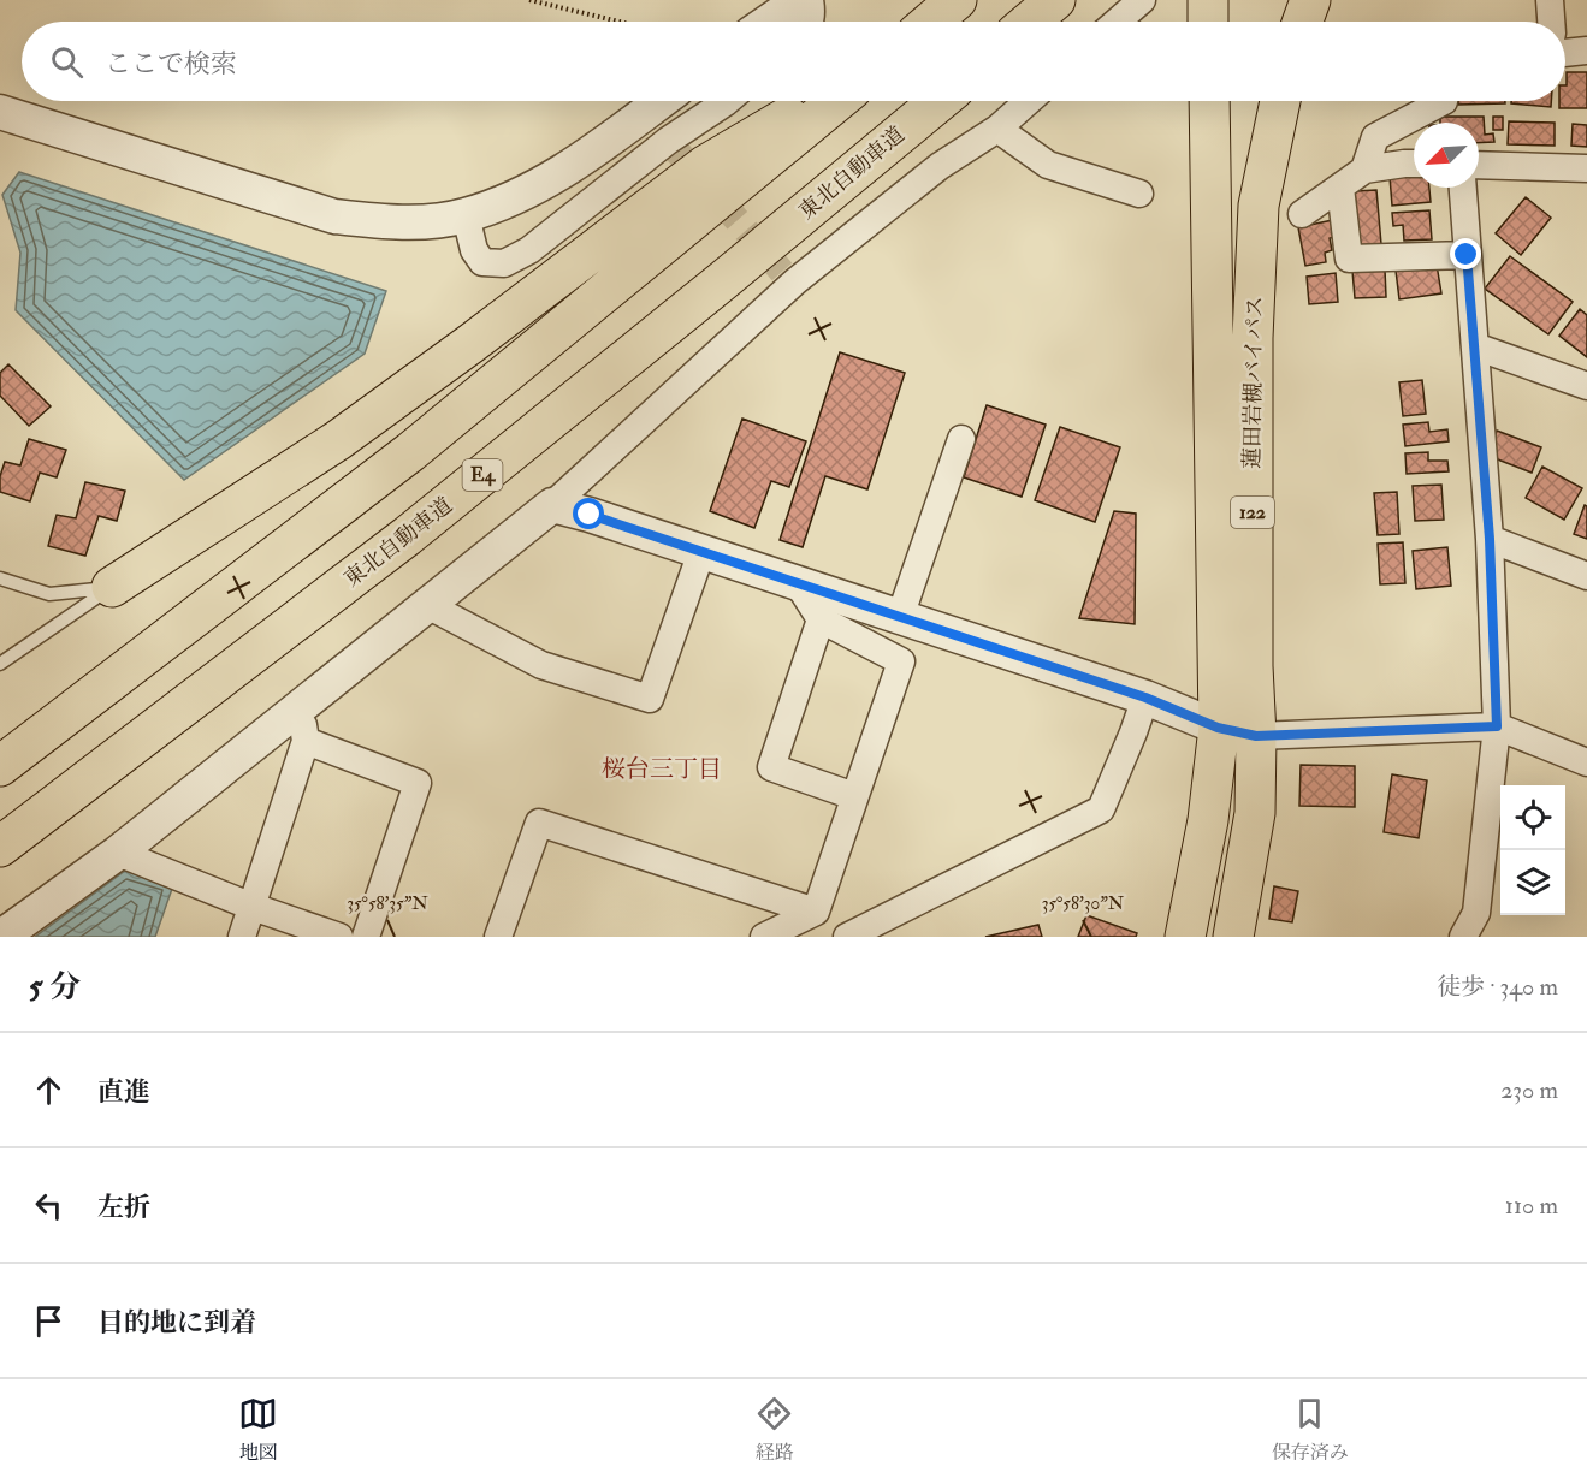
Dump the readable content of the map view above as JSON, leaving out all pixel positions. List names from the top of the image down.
{
  "streets": {
    "highway": [
      "東北自動車道",
      "蓮田岩槻バイパス",
      "E4",
      "122"
    ]
  },
  "districts": ["桜台三丁目"],
  "north": "bottom left",
  "page": {
    "search": "ここで検索",
    "heading": ["5 分", "徒歩 · 340 m"],
    "list": [
      ["直進", "230 m"],
      ["左折", "110 m"],
      "目的地に到着"
    ],
    "nav": ["地図", "経路", "保存済み"]
  },
  "coordinates": ["35°58'35\"N", "35°58'30\"N"]
}
